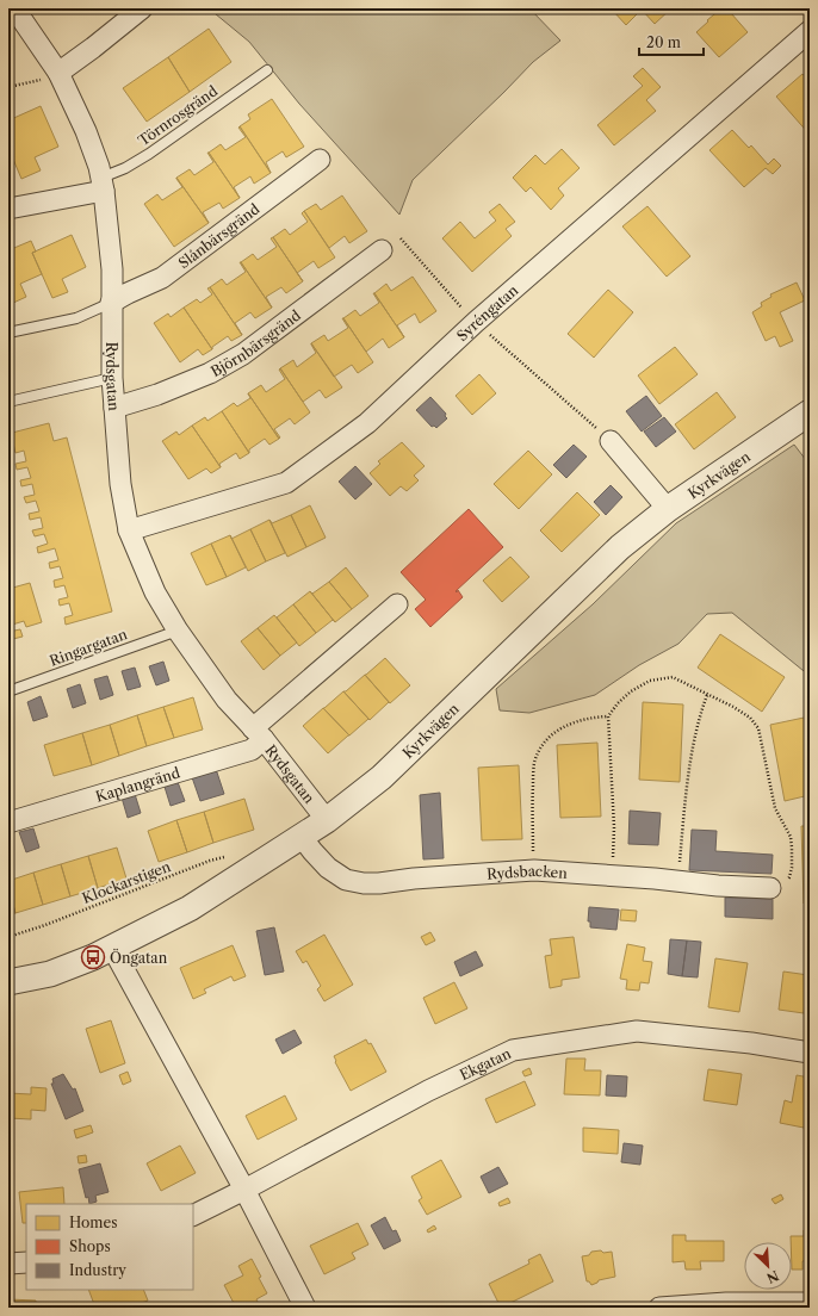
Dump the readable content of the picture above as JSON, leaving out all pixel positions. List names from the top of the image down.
{
  "streets": {
    "street": [
      "Slånbärsgränd",
      "Syréngatan",
      "Björnbärsgränd",
      "Rydsgatan",
      "Kyrkvägen",
      "Kaplangränd",
      "Rydsbacken",
      "Ekgatan"
    ],
    "lane": ["Törnrosgränd", "Ringargatan"],
    "path": ["Klockarstigen"]
  },
  "crossings": [
    ["Törnrosgränd", "Rydsgatan"],
    ["Slånbärsgränd", "Rydsgatan"],
    ["Syréngatan", "Rydsgatan"],
    ["Björnbärsgränd", "Rydsgatan"],
    ["Rydsgatan", "Kyrkvägen"],
    ["Rydsgatan", "Ringargatan"],
    ["Rydsgatan", "Kaplangränd"],
    ["Kyrkvägen", "Rydsbacken"],
    ["Kyrkvägen", "Klockarstigen"]
  ],
  "places": {
    "bus stop": ["Öngatan"]
  },
  "legend": ["Homes", "Shops", "Industry"],
  "scale_bar": "20 m",
  "north": "bottom right"
}
